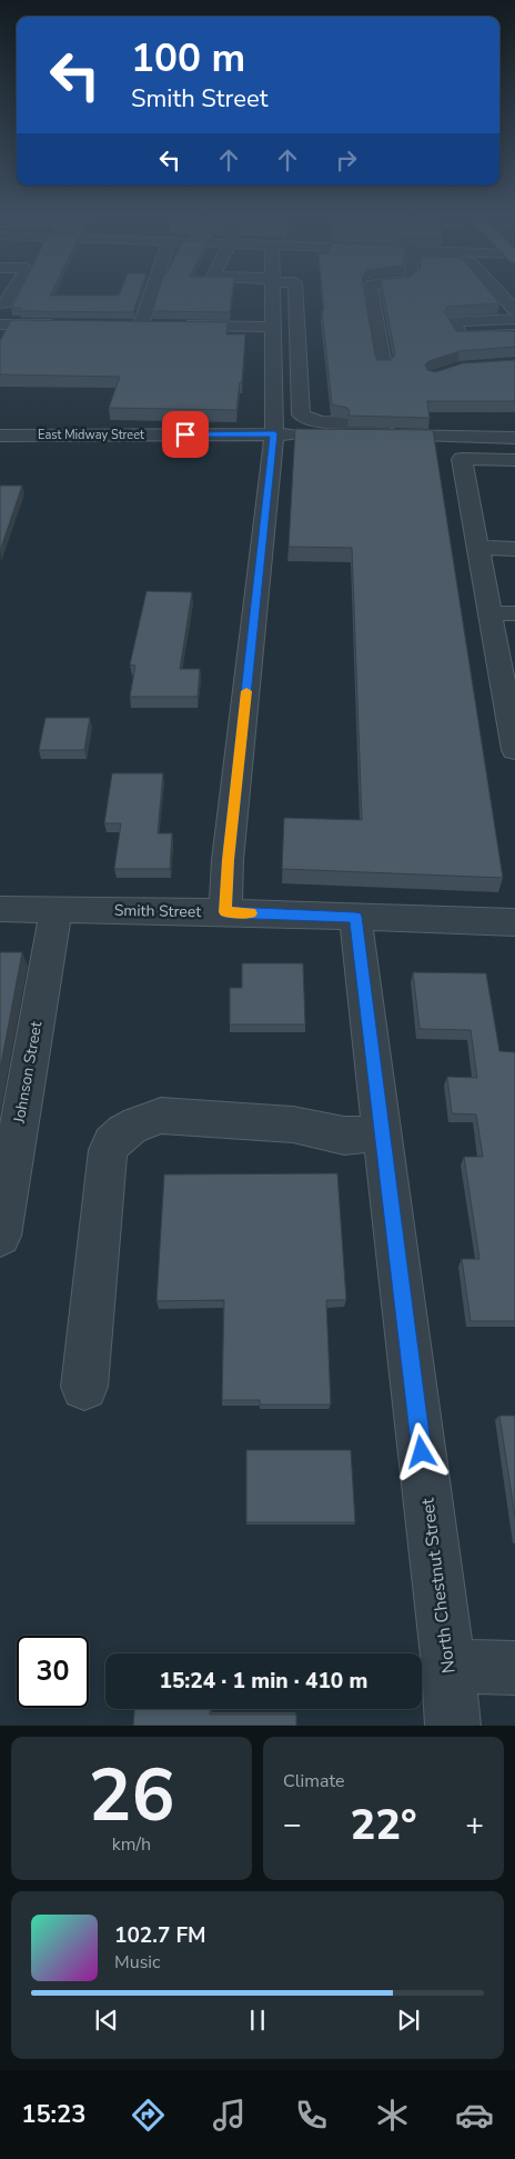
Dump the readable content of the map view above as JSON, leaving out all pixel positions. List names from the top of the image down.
{
  "streets": {
    "street": [
      "East Midway Street",
      "Smith Street",
      "Johnson Street",
      "North Chestnut Street"
    ]
  },
  "crossings": [
    ["Smith Street", "Johnson Street"],
    ["Smith Street", "North Chestnut Street"]
  ],
  "page": {
    "turn": ["100 m", "Smith Street"],
    "limit": "30",
    "trip": "15:24 · 1 min · 410 m",
    "tile": [
      ["26", "km/h"],
      "Climate"
    ],
    "heat": ["−", "22°", "+"],
    "song": ["102.7 FM", "Music"],
    "tabs": "15:23"
  }
}
